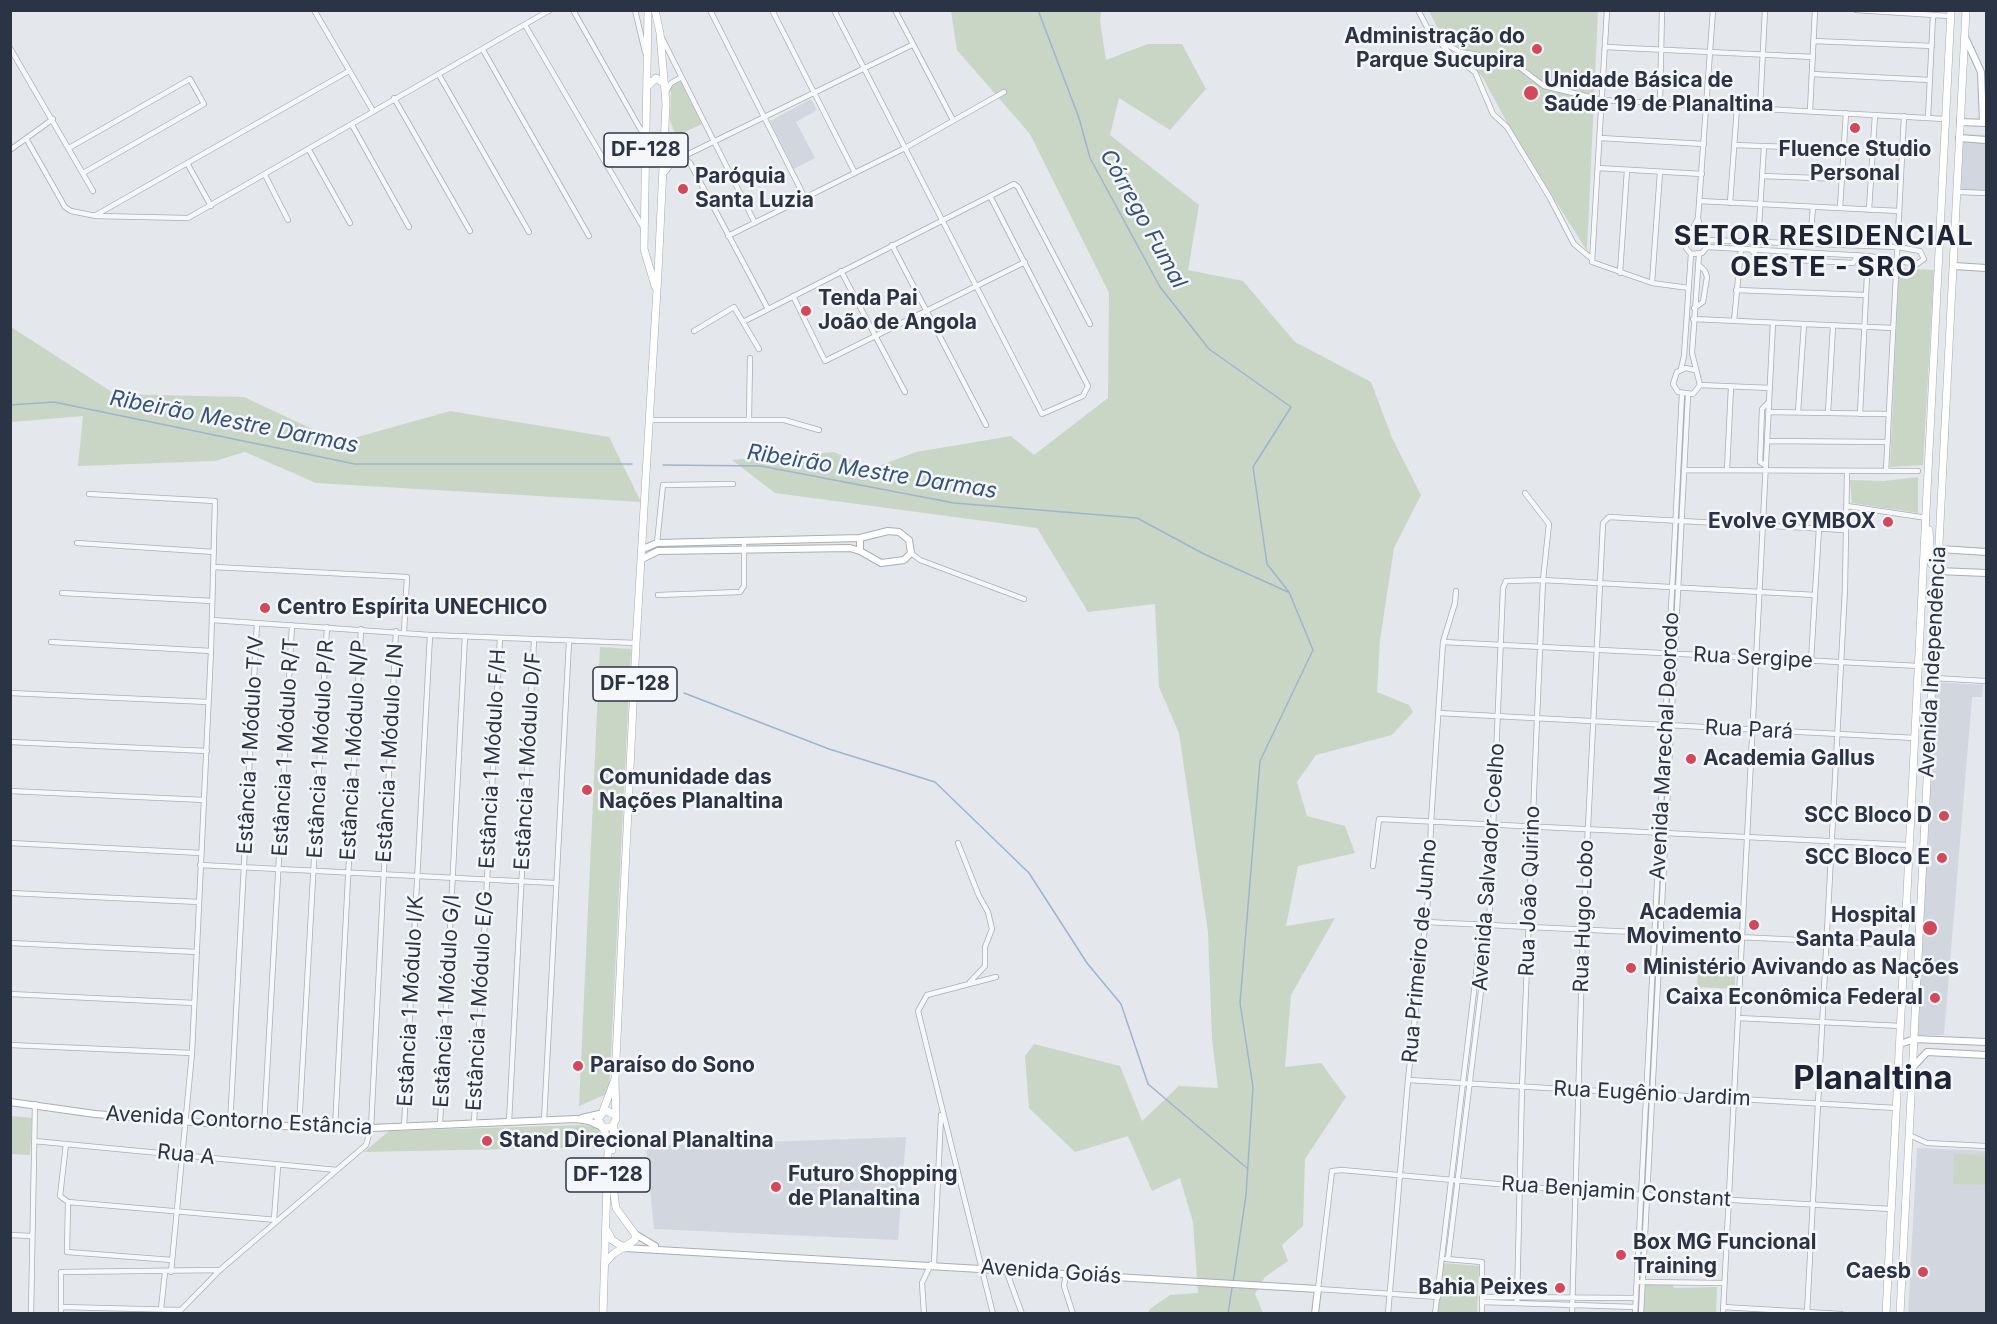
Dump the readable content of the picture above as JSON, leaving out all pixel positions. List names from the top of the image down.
{
  "streets": {
    "main road": ["DF-128", "Avenida Independência"],
    "street": [
      "Rua Sergipe",
      "Rua Pará",
      "Estância 1 Módulo T/V",
      "Avenida Marechal Deorodo",
      "Estância 1 Módulo R/T",
      "Estância 1 Módulo P/R",
      "Estância 1 Módulo N/P",
      "Estância 1 Módulo L/N",
      "Estância 1 Módulo F/H",
      "Estância 1 Módulo D/F",
      "Avenida Salvador Coelho",
      "Rua João Quirino",
      "Rua Hugo Lobo",
      "Rua Primeiro de Junho",
      "Estância 1 Módulo I/K",
      "Estância 1 Módulo G/I",
      "Estância 1 Módulo E/G",
      "Rua Eugênio Jardim",
      "Avenida Contorno Estância",
      "Rua A",
      "Rua Benjamin Constant",
      "Avenida Goiás"
    ]
  },
  "crossings": [
    ["DF-128", "Avenida Contorno Estância"],
    ["DF-128", "Avenida Goiás"],
    ["Rua Sergipe", "Avenida Independência"],
    ["Rua Sergipe", "Avenida Marechal Deorodo"],
    ["Rua Sergipe", "Avenida Salvador Coelho"],
    ["Rua Sergipe", "Rua João Quirino"],
    ["Rua Sergipe", "Rua Hugo Lobo"],
    ["Rua Sergipe", "Rua Primeiro de Junho"],
    ["Avenida Independência", "Rua Pará"],
    ["Avenida Independência", "Rua Eugênio Jardim"],
    ["Avenida Independência", "Rua Benjamin Constant"],
    ["Rua Pará", "Avenida Marechal Deorodo"],
    ["Rua Pará", "Avenida Salvador Coelho"],
    ["Rua Pará", "Rua João Quirino"],
    ["Rua Pará", "Rua Hugo Lobo"],
    ["Rua Pará", "Rua Primeiro de Junho"],
    ["Estância 1 Módulo T/V", "Avenida Contorno Estância"],
    ["Avenida Marechal Deorodo", "Rua Hugo Lobo"],
    ["Avenida Marechal Deorodo", "Rua Eugênio Jardim"],
    ["Avenida Marechal Deorodo", "Rua Benjamin Constant"],
    ["Estância 1 Módulo R/T", "Avenida Contorno Estância"],
    ["Estância 1 Módulo P/R", "Avenida Contorno Estância"],
    ["Estância 1 Módulo N/P", "Avenida Contorno Estância"],
    ["Estância 1 Módulo L/N", "Avenida Contorno Estância"],
    ["Estância 1 Módulo F/H", "Estância 1 Módulo E/G"],
    ["Estância 1 Módulo D/F", "Avenida Contorno Estância"],
    ["Avenida Salvador Coelho", "Rua João Quirino"],
    ["Avenida Salvador Coelho", "Rua Eugênio Jardim"],
    ["Avenida Salvador Coelho", "Rua Benjamin Constant"],
    ["Avenida Salvador Coelho", "Avenida Goiás"],
    ["Rua João Quirino", "Rua Eugênio Jardim"],
    ["Rua João Quirino", "Rua Benjamin Constant"],
    ["Rua Hugo Lobo", "Rua Eugênio Jardim"],
    ["Rua Hugo Lobo", "Rua Benjamin Constant"],
    ["Rua Primeiro de Junho", "Rua Eugênio Jardim"],
    ["Rua Primeiro de Junho", "Rua Benjamin Constant"],
    ["Rua Primeiro de Junho", "Avenida Goiás"],
    ["Estância 1 Módulo I/K", "Avenida Contorno Estância"],
    ["Estância 1 Módulo G/I", "Avenida Contorno Estância"],
    ["Estância 1 Módulo E/G", "Avenida Contorno Estância"],
    ["Rua Benjamin Constant", "Avenida Goiás"]
  ],
  "districts": ["SETOR RESIDENCIAL OESTE - SRO", "Planaltina"],
  "water": ["Córrego Fumal", "Ribeirão Mestre Darmas"],
  "places": [
    "Administração do Parque Sucupira",
    "Unidade Básica de Saúde 19 de Planaltina",
    "Fluence Studio Personal",
    "Paróquia Santa Luzia",
    "Tenda Pai João de Angola",
    "Evolve GYMBOX",
    "Centro Espírita UNECHICO",
    "Academia Gallus",
    "Comunidade das Nações Planaltina",
    "SCC Bloco D",
    "SCC Bloco E",
    "Academia Movimento",
    "Hospital Santa Paula",
    "Ministério Avivando as Nações",
    "Caixa Econômica Federal",
    "Paraíso do Sono",
    "Stand Direcional Planaltina",
    "Futuro Shopping de Planaltina",
    "Box MG Funcional Training",
    "Caesb",
    "Bahia Peixes"
  ]
}
